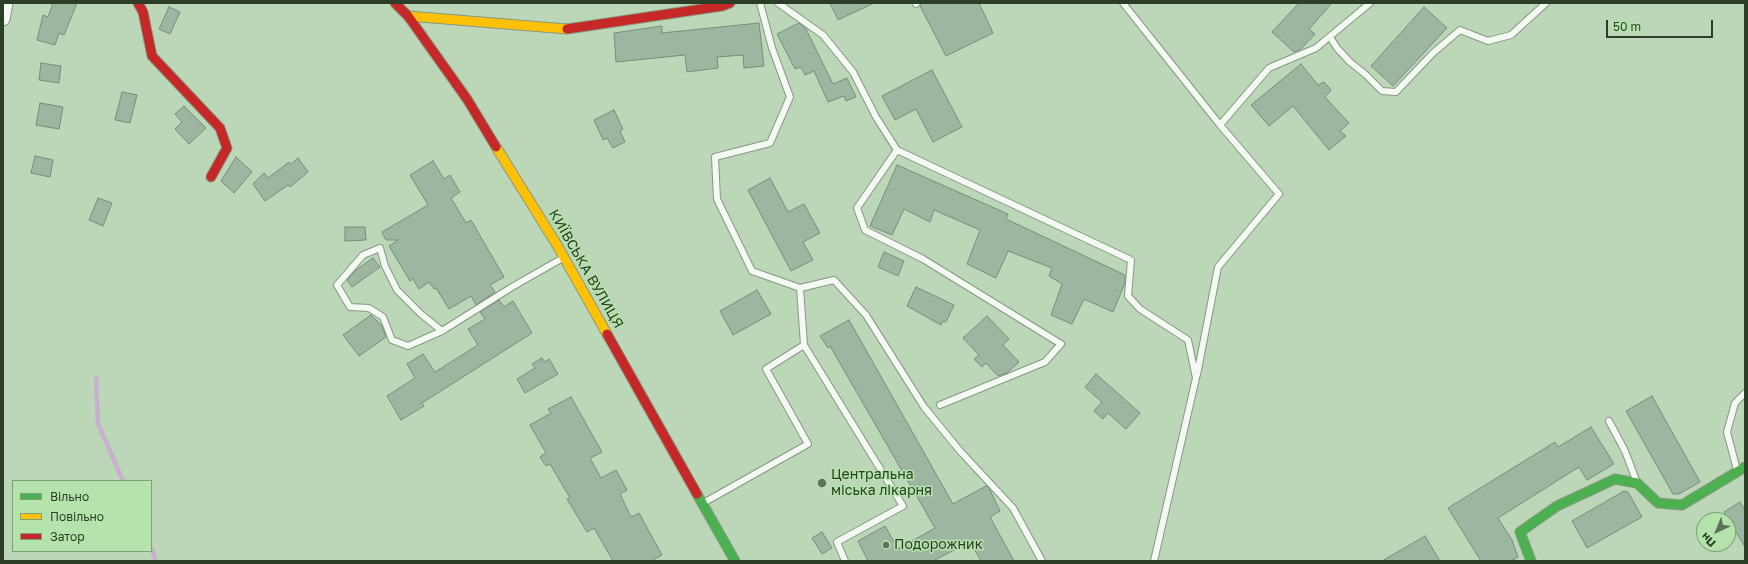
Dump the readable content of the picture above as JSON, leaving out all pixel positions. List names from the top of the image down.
{
  "streets": {
    "street": ["КИЇВСЬКА ВУЛИЦЯ"]
  },
  "places": ["Центральна міська лікарня", "Подорожник"],
  "legend": ["Вільно", "Повільно", "Затор"],
  "scale_bar": "50 m",
  "north": "bottom left"
}
